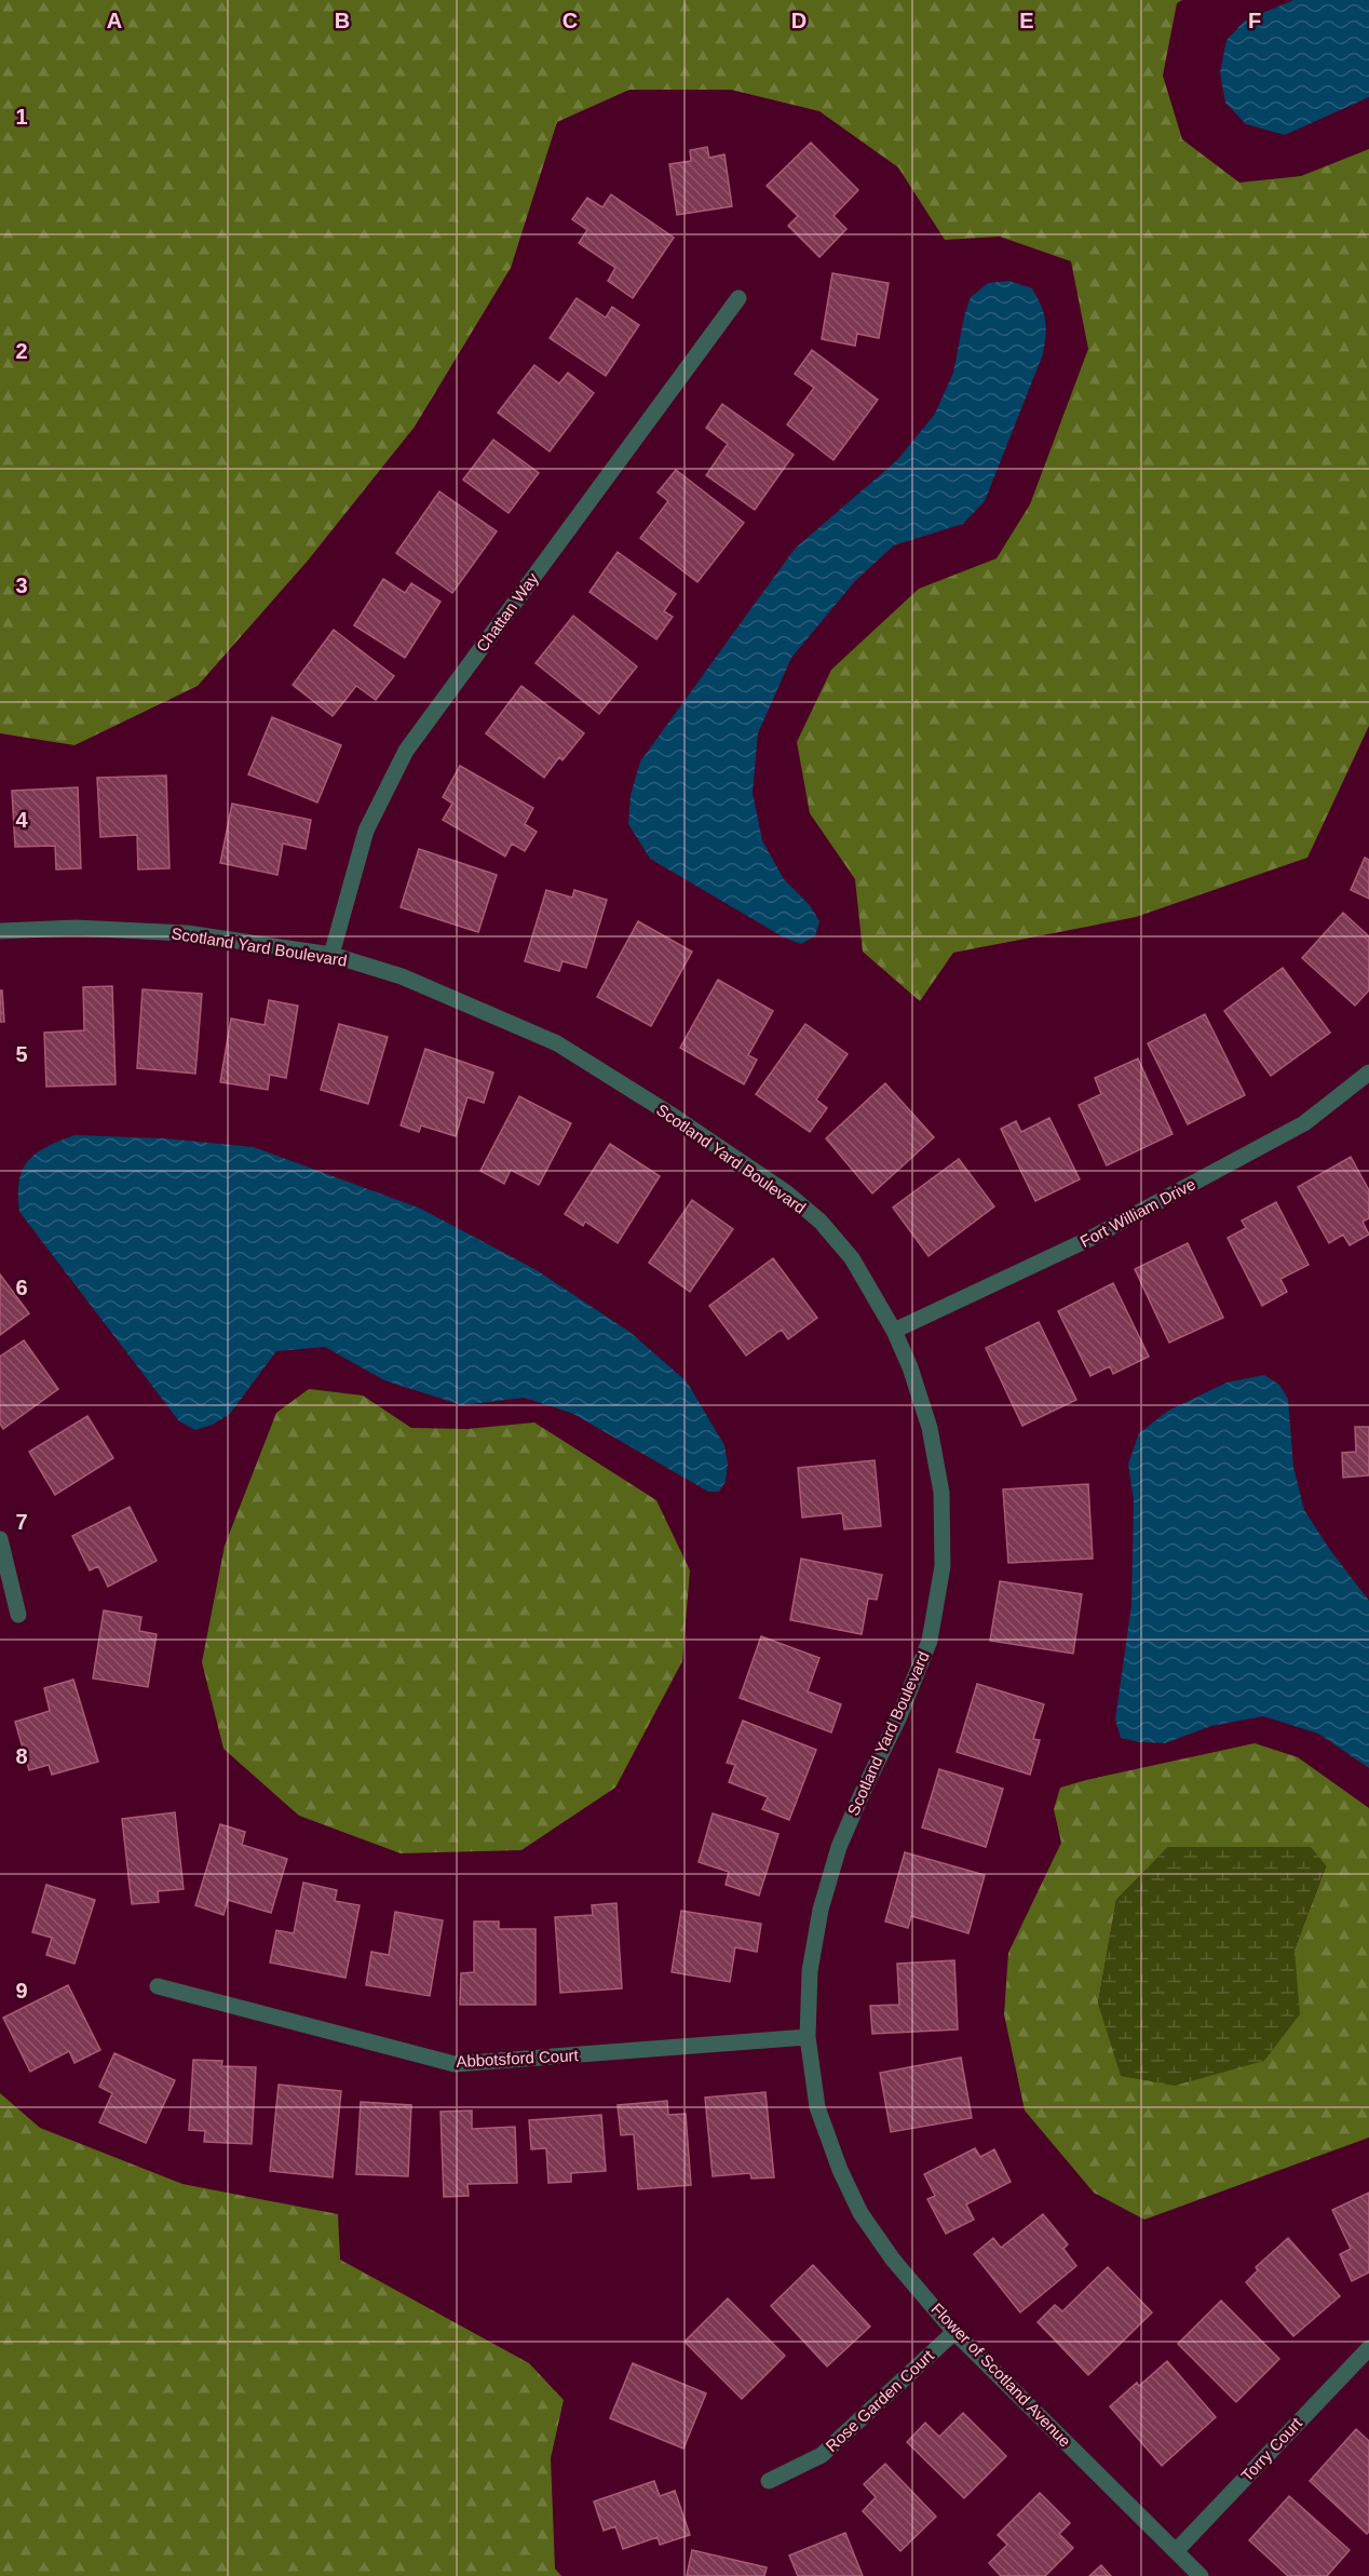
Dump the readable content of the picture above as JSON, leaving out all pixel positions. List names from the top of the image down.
{
  "streets": {
    "street": [
      "Chattan Way",
      "Scotland Yard Boulevard",
      "Fort William Drive",
      "Abbotsford Court",
      "Flower of Scotland Avenue",
      "Rose Garden Court",
      "Torry Court"
    ]
  },
  "crossings": [
    ["Chattan Way", "Scotland Yard Boulevard"],
    ["Scotland Yard Boulevard", "Fort William Drive"],
    ["Scotland Yard Boulevard", "Abbotsford Court"],
    ["Scotland Yard Boulevard", "Flower of Scotland Avenue"],
    ["Abbotsford Court", "Flower of Scotland Avenue"],
    ["Flower of Scotland Avenue", "Rose Garden Court"],
    ["Flower of Scotland Avenue", "Torry Court"]
  ],
  "grid": {
    "columns": [
      "A",
      "B",
      "C",
      "D",
      "E",
      "F"
    ],
    "rows": [
      "1",
      "2",
      "3",
      "4",
      "5",
      "6",
      "7",
      "8",
      "9"
    ]
  }
}
